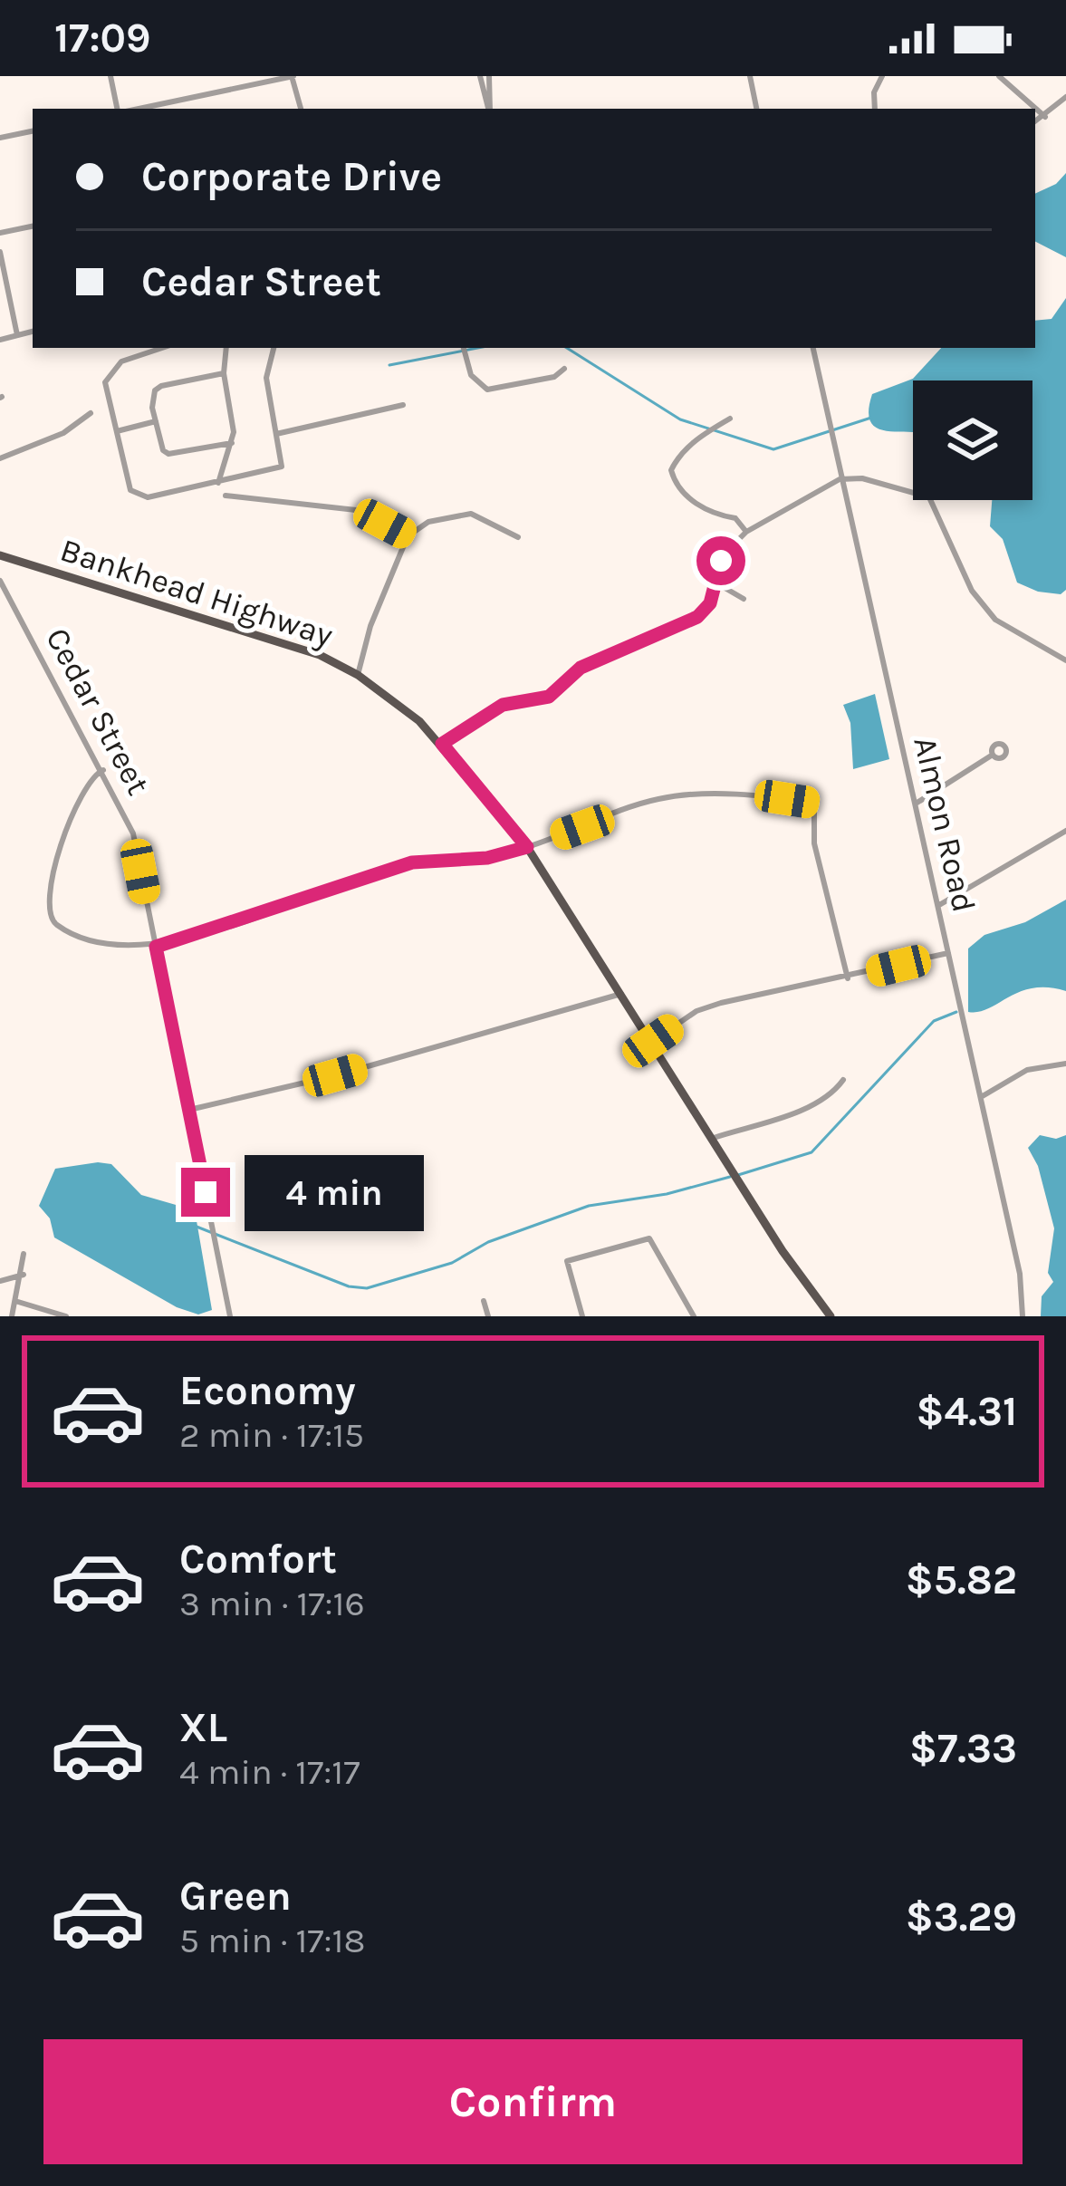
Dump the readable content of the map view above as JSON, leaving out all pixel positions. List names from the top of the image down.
{
  "streets": {
    "main road": ["Bankhead Highway"],
    "street": ["Cedar Street", "Almon Road"]
  },
  "page": {
    "status": "17:09",
    "banner": ["Corporate Drive", "Cedar Street"],
    "bubble": "4 min",
    "list": [
      {
        "name": "Economy",
        "note": "2 min · 17:15",
        "value": "$4.31"
      },
      {
        "name": "Comfort",
        "note": "3 min · 17:16",
        "value": "$5.82"
      },
      {
        "name": "XL",
        "note": "4 min · 17:17",
        "value": "$7.33"
      },
      {
        "name": "Green",
        "note": "5 min · 17:18",
        "value": "$3.29"
      }
    ],
    "buttons": "Confirm"
  }
}
